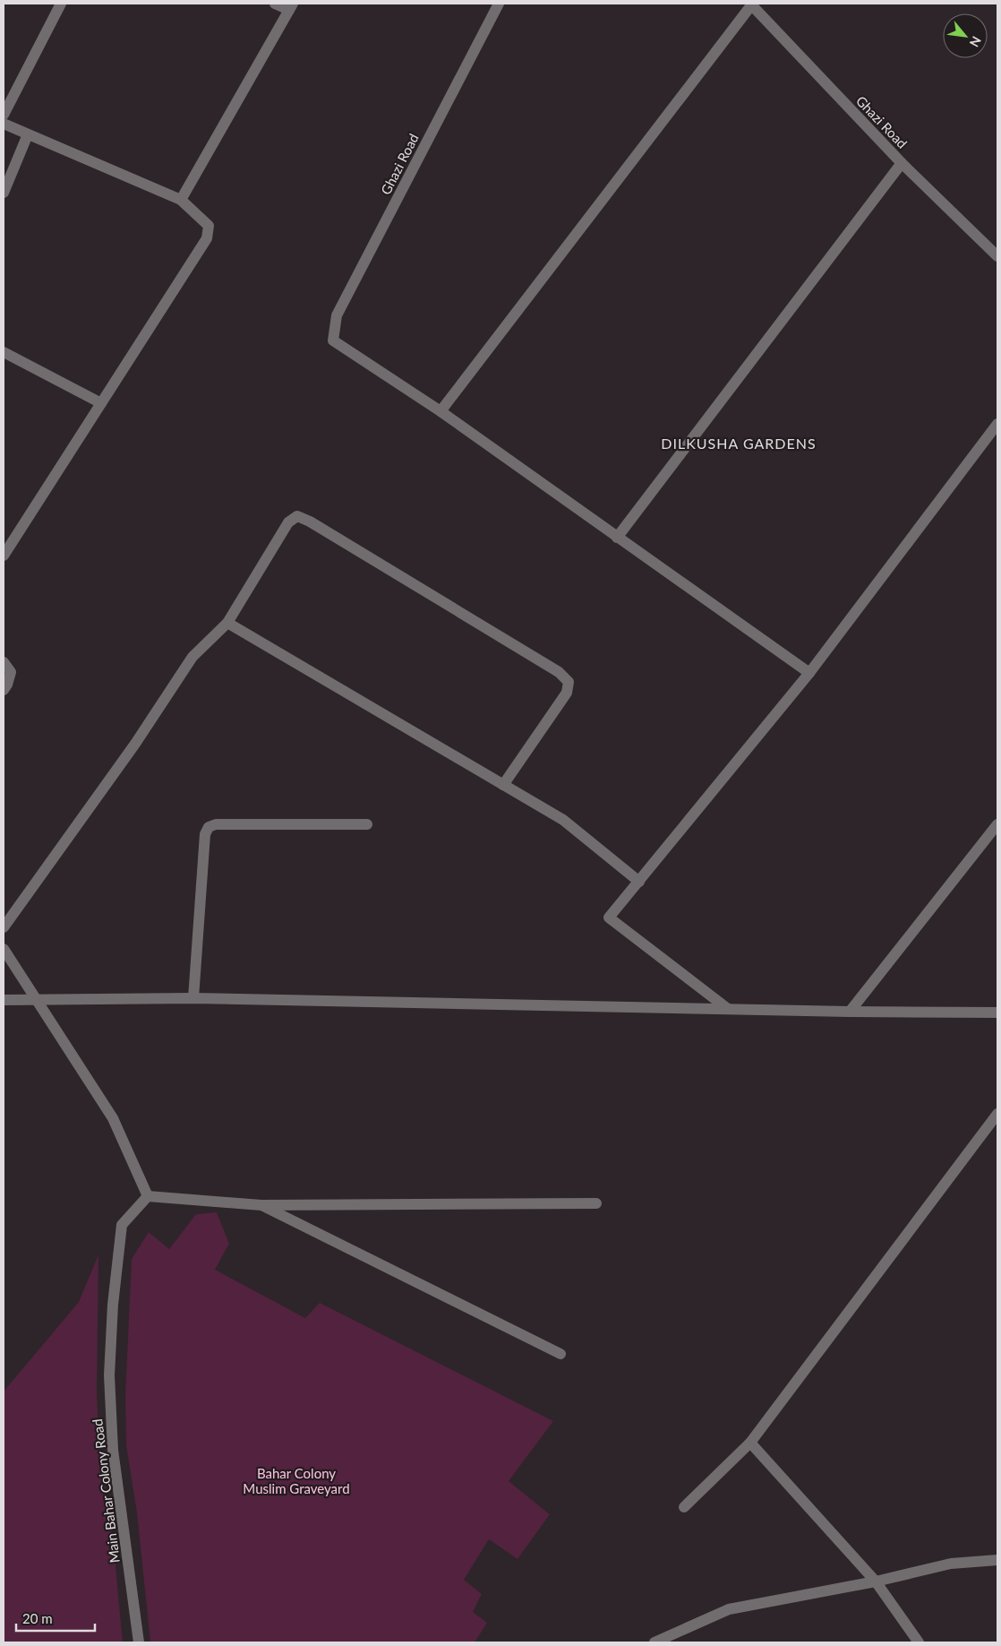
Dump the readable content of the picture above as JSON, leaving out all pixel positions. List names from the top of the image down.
{
  "streets": {
    "street": ["Ghazi Road", "Main Bahar Colony Road"]
  },
  "districts": ["DILKUSHA GARDENS"],
  "parks": ["Bahar Colony Muslim Graveyard"],
  "scale_bar": "20 m",
  "north": "bottom right"
}
